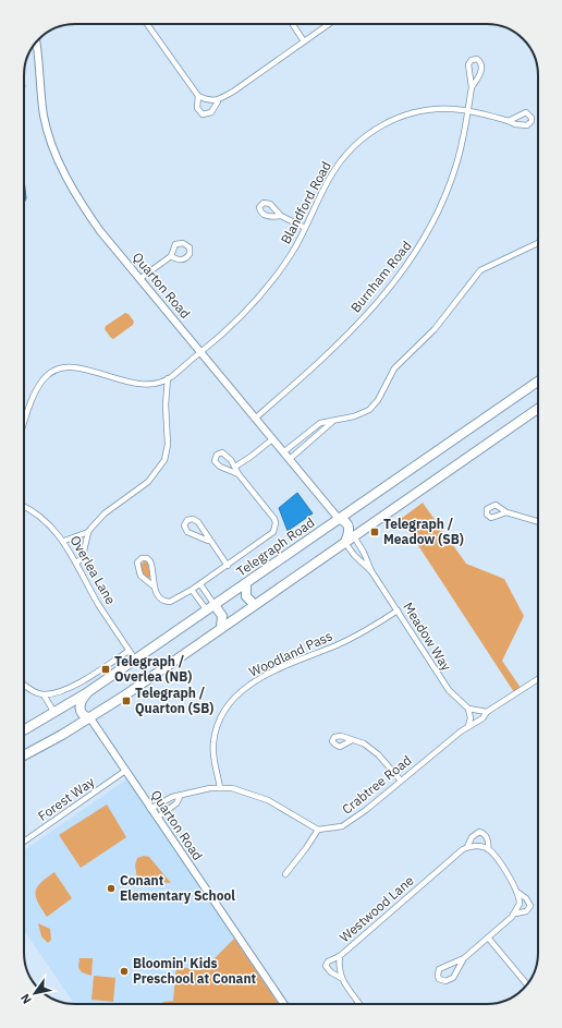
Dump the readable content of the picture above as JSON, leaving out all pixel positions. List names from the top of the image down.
{
  "streets": {
    "highway": ["Telegraph Road"],
    "street": [
      "Blandford Road",
      "Burnham Road",
      "Quarton Road",
      "Overlea Lane",
      "Meadow Way",
      "Woodland Pass",
      "Crabtree Road",
      "Forest Way",
      "Westwood Lane"
    ]
  },
  "crossings": [
    ["Blandford Road", "Burnham Road"],
    ["Blandford Road", "Quarton Road"],
    ["Burnham Road", "Quarton Road"],
    ["Quarton Road", "Telegraph Road"],
    ["Quarton Road", "Forest Way"],
    ["Telegraph Road", "Overlea Lane"],
    ["Meadow Way", "Woodland Pass"]
  ],
  "places": {
    "transit": ["Telegraph / Meadow (SB)", "Telegraph / Overlea (NB)", "Telegraph / Quarton (SB)"],
    "other": ["Conant Elementary School", "Bloomin' Kids Preschool at Conant"]
  },
  "north": "bottom left"
}
